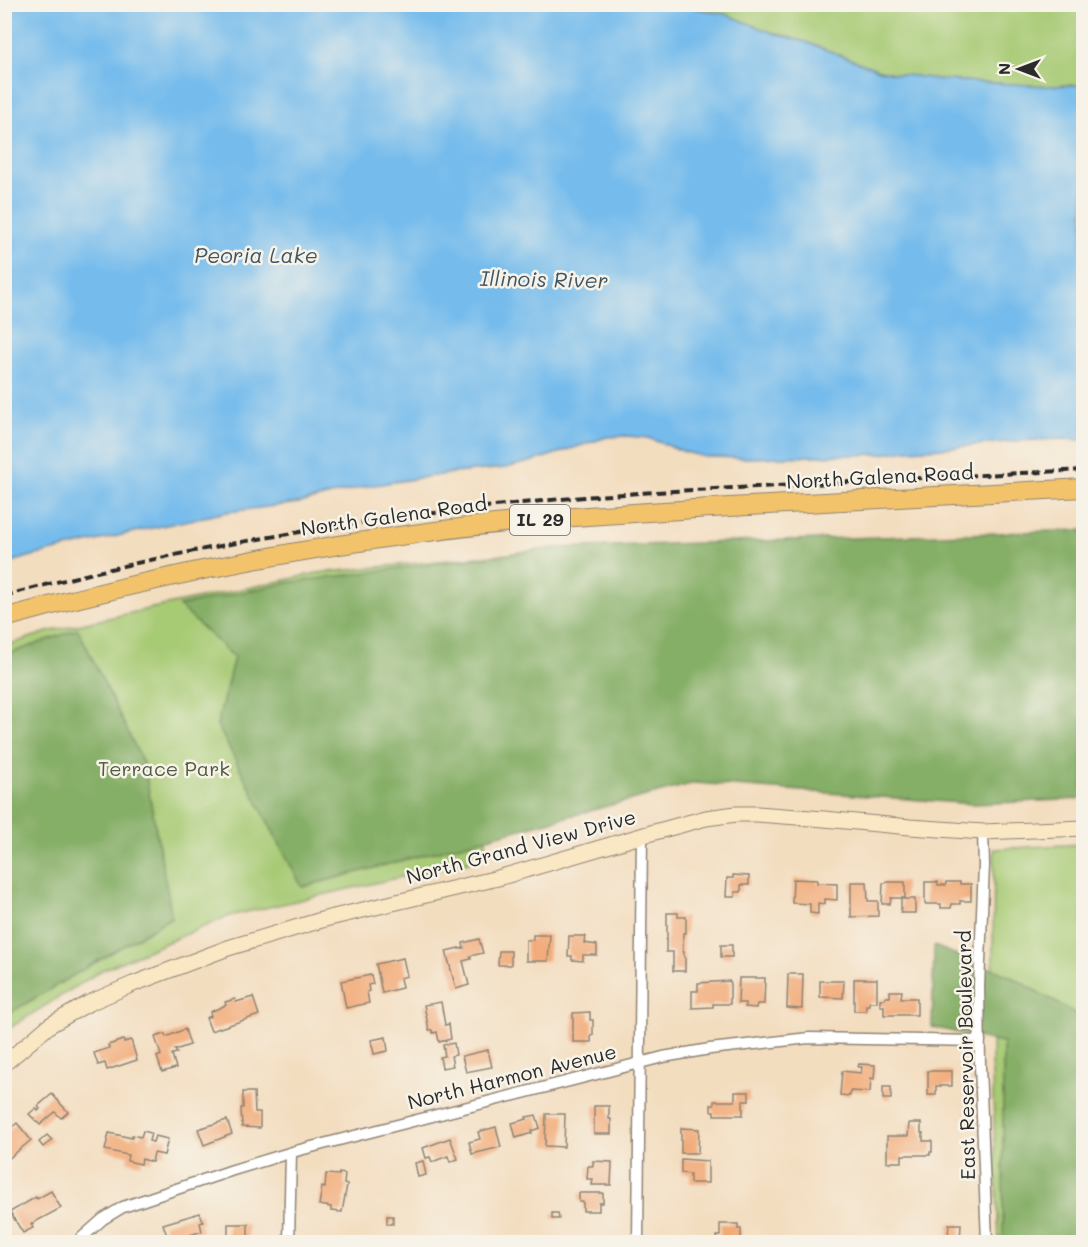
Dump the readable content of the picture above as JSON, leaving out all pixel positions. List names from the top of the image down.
{
  "streets": {
    "main road": ["North Galena Road", "IL 29"],
    "street": ["North Grand View Drive", "East Reservoir Boulevard", "North Harmon Avenue"]
  },
  "crossings": [
    ["North Grand View Drive", "East Reservoir Boulevard"],
    ["East Reservoir Boulevard", "North Harmon Avenue"]
  ],
  "water": ["Peoria Lake", "Illinois River"],
  "parks": ["Terrace Park"],
  "north": "left"
}
